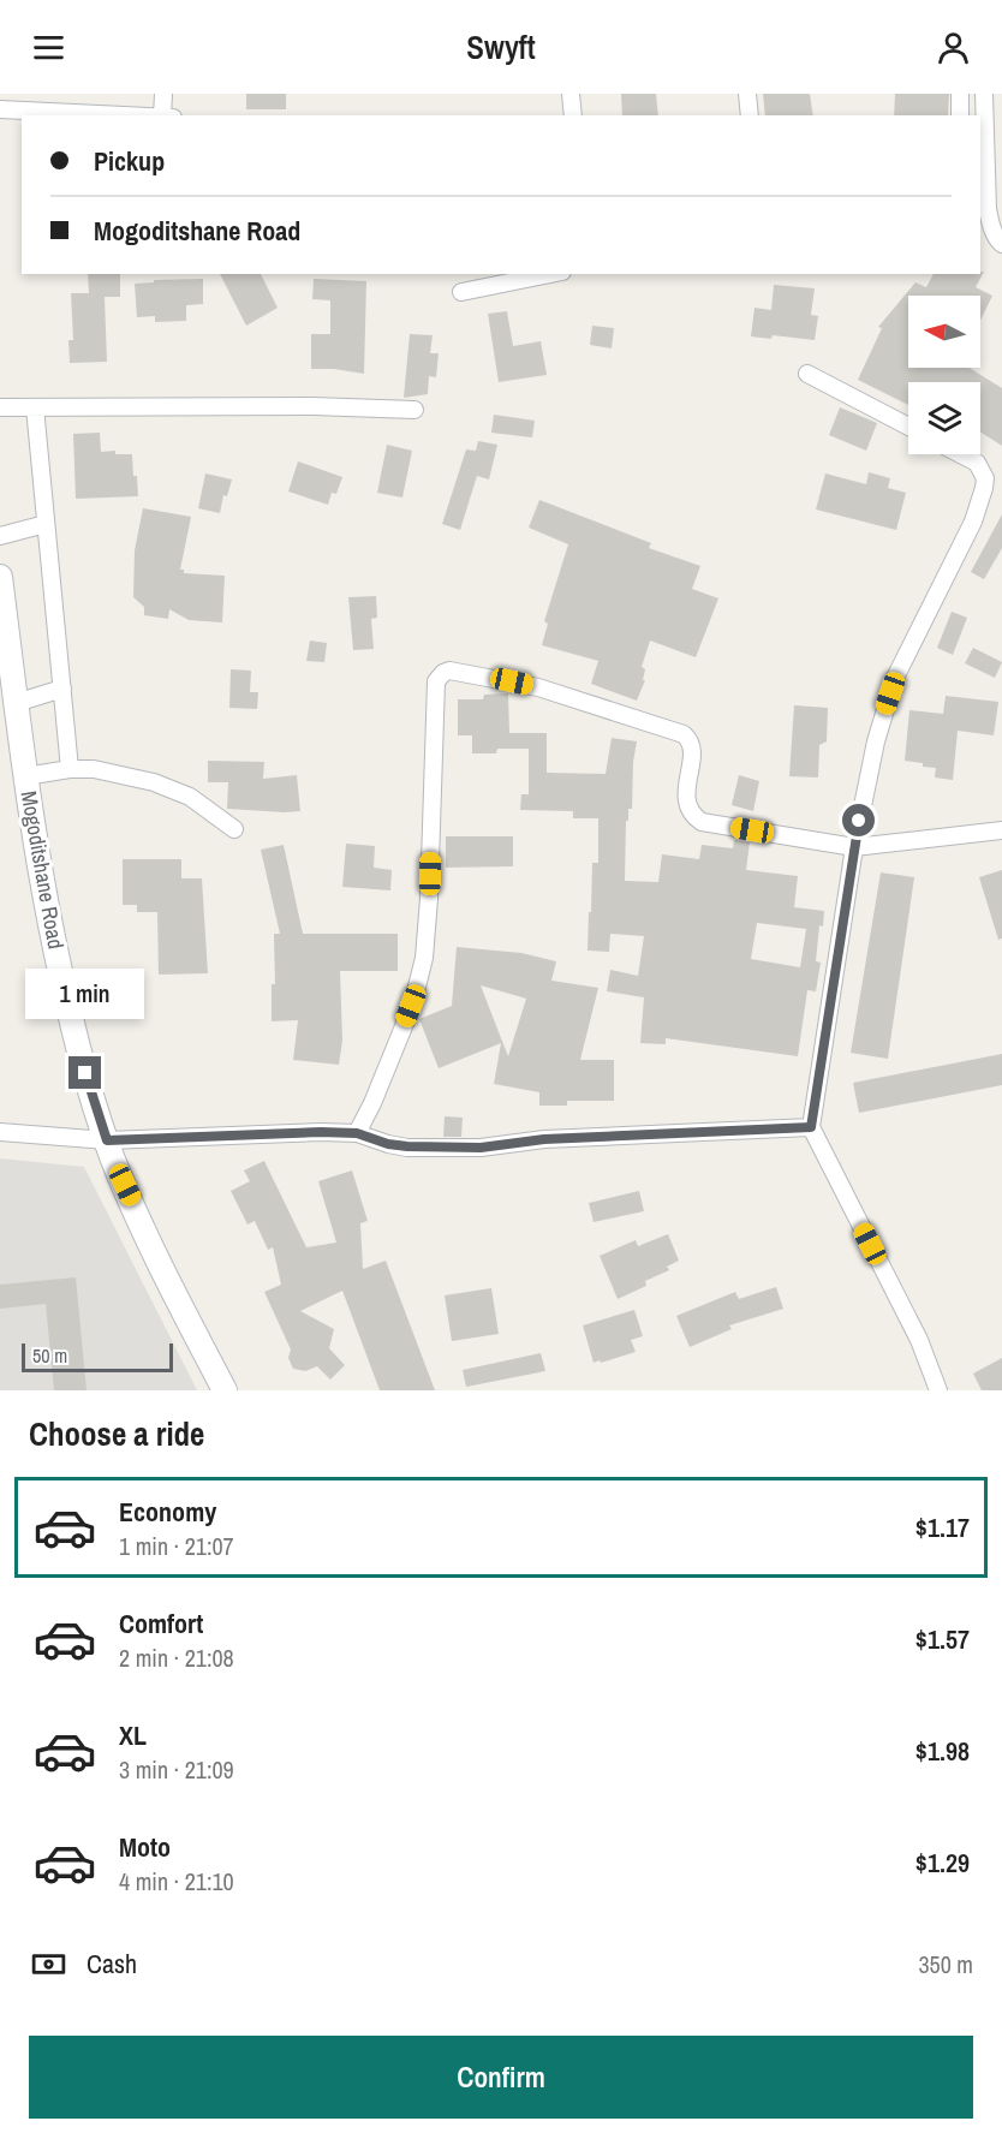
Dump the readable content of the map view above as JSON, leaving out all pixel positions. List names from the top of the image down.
{
  "streets": {
    "main road": ["Mogoditshane Road"]
  },
  "scale_bar": "50 m",
  "north": "left",
  "page": {
    "header": "Swyft",
    "banner": ["Pickup", "Mogoditshane Road"],
    "bubble": "1 min",
    "scale": "50 m",
    "heading": "Choose a ride",
    "list": [
      {
        "name": "Economy",
        "note": "1 min · 21:07",
        "value": "$1.17"
      },
      {
        "name": "Comfort",
        "note": "2 min · 21:08",
        "value": "$1.57"
      },
      {
        "name": "XL",
        "note": "3 min · 21:09",
        "value": "$1.98"
      },
      {
        "name": "Moto",
        "note": "4 min · 21:10",
        "value": "$1.29"
      }
    ],
    "pay": ["Cash", "350 m"],
    "buttons": "Confirm"
  }
}
